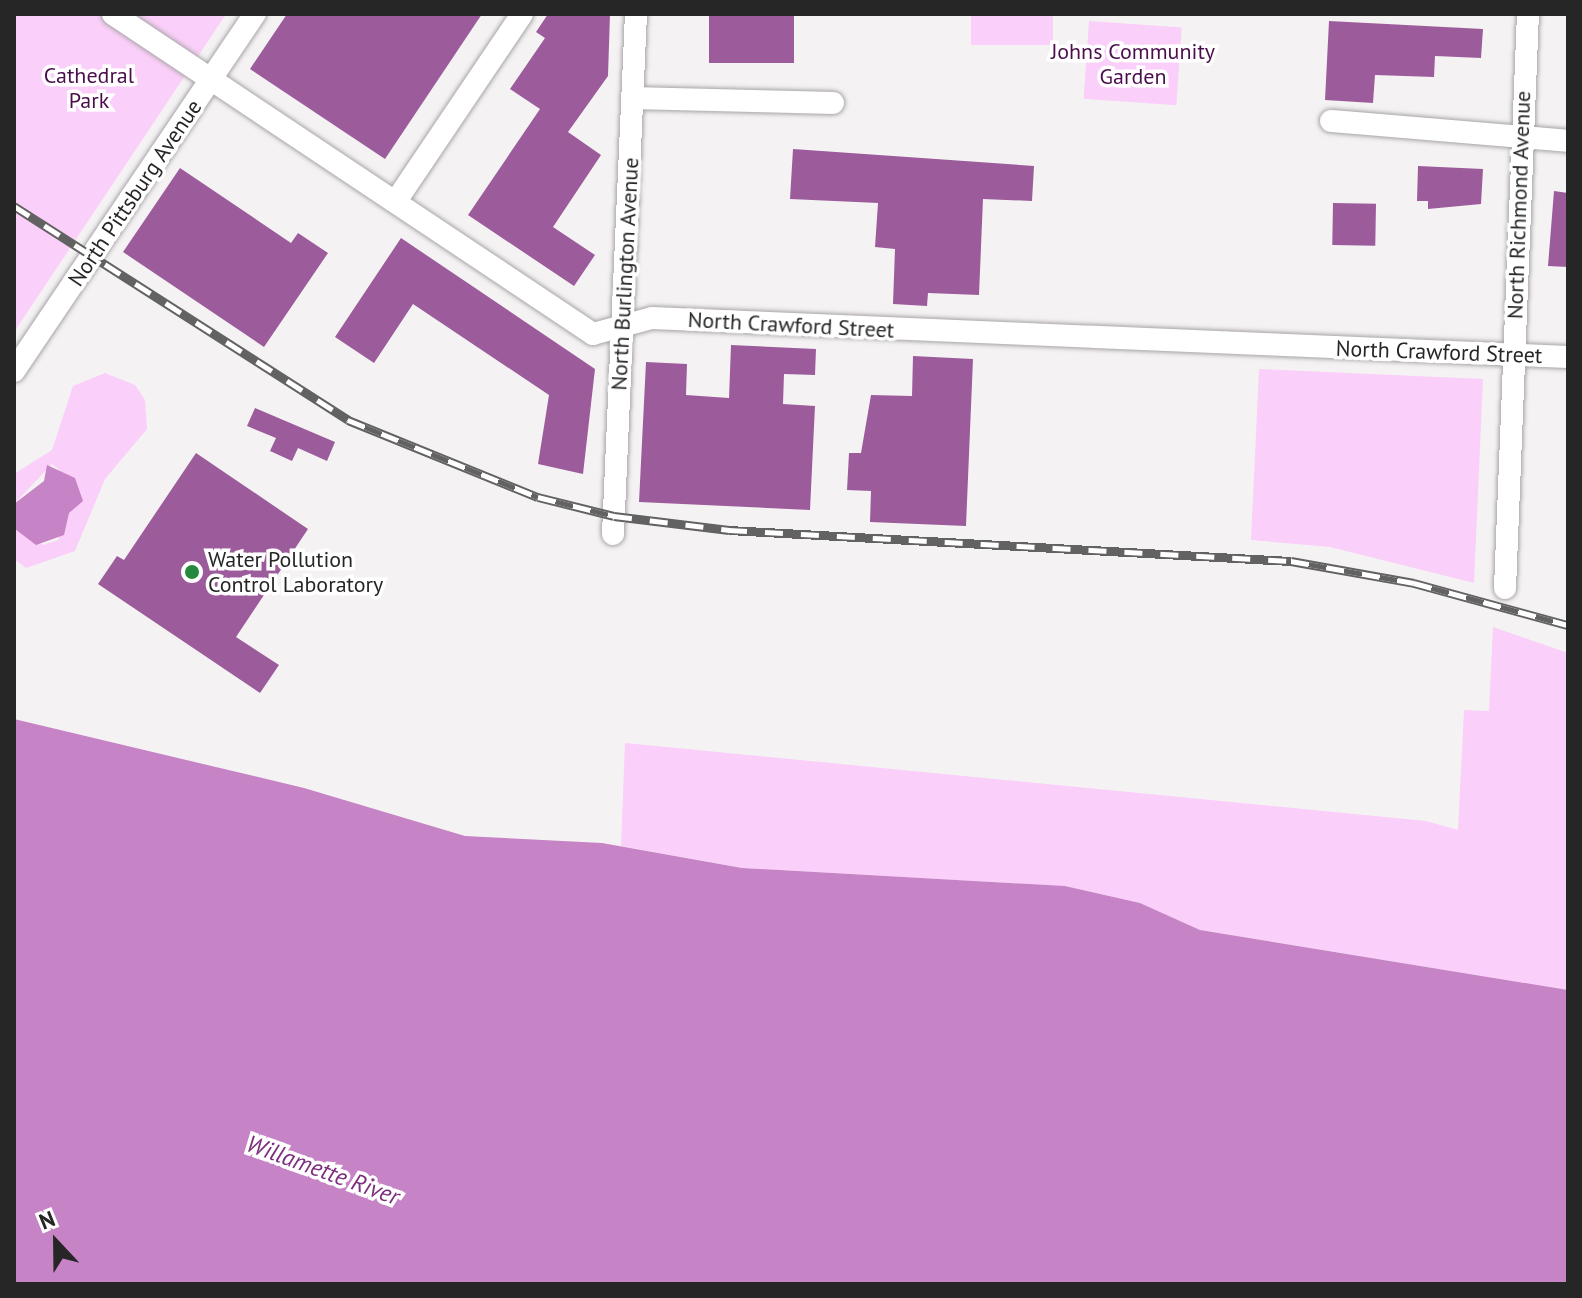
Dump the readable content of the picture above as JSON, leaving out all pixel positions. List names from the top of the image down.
{
  "streets": {
    "street": [
      "North Pittsburg Avenue",
      "North Richmond Avenue",
      "North Burlington Avenue",
      "North Crawford Street"
    ]
  },
  "crossings": [
    ["North Pittsburg Avenue", "North Crawford Street"],
    ["North Richmond Avenue", "North Crawford Street"],
    ["North Burlington Avenue", "North Crawford Street"]
  ],
  "water": ["Willamette River"],
  "parks": ["Johns Community Garden", "Cathedral Park"],
  "places": ["Water Pollution Control Laboratory"],
  "north": "top"
}
